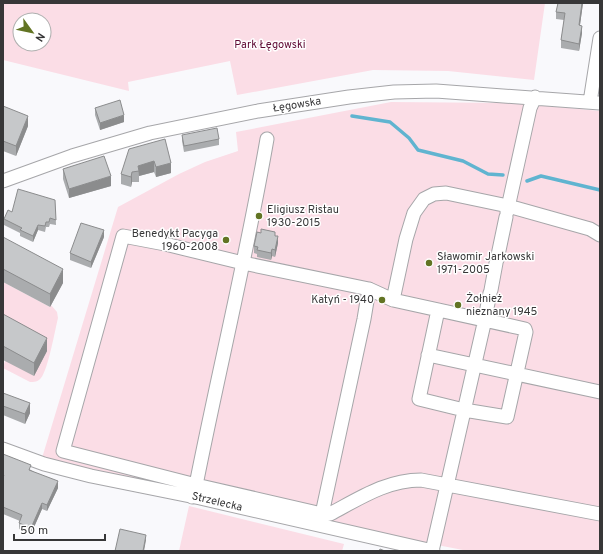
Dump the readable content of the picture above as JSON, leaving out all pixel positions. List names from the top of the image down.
{
  "streets": {
    "street": ["Łęgowska", "Strzelecka"]
  },
  "parks": ["Park Łęgowski"],
  "places": [
    "Eligiusz Ristau 1930-2015",
    "Benedykt Pacyga 1960-2008",
    "Sławomir Jarkowski 1971-2005",
    "Katyń - 1940",
    "Żołnież nieznany 1945"
  ],
  "scale_bar": "50 m",
  "north": "bottom right"
}
